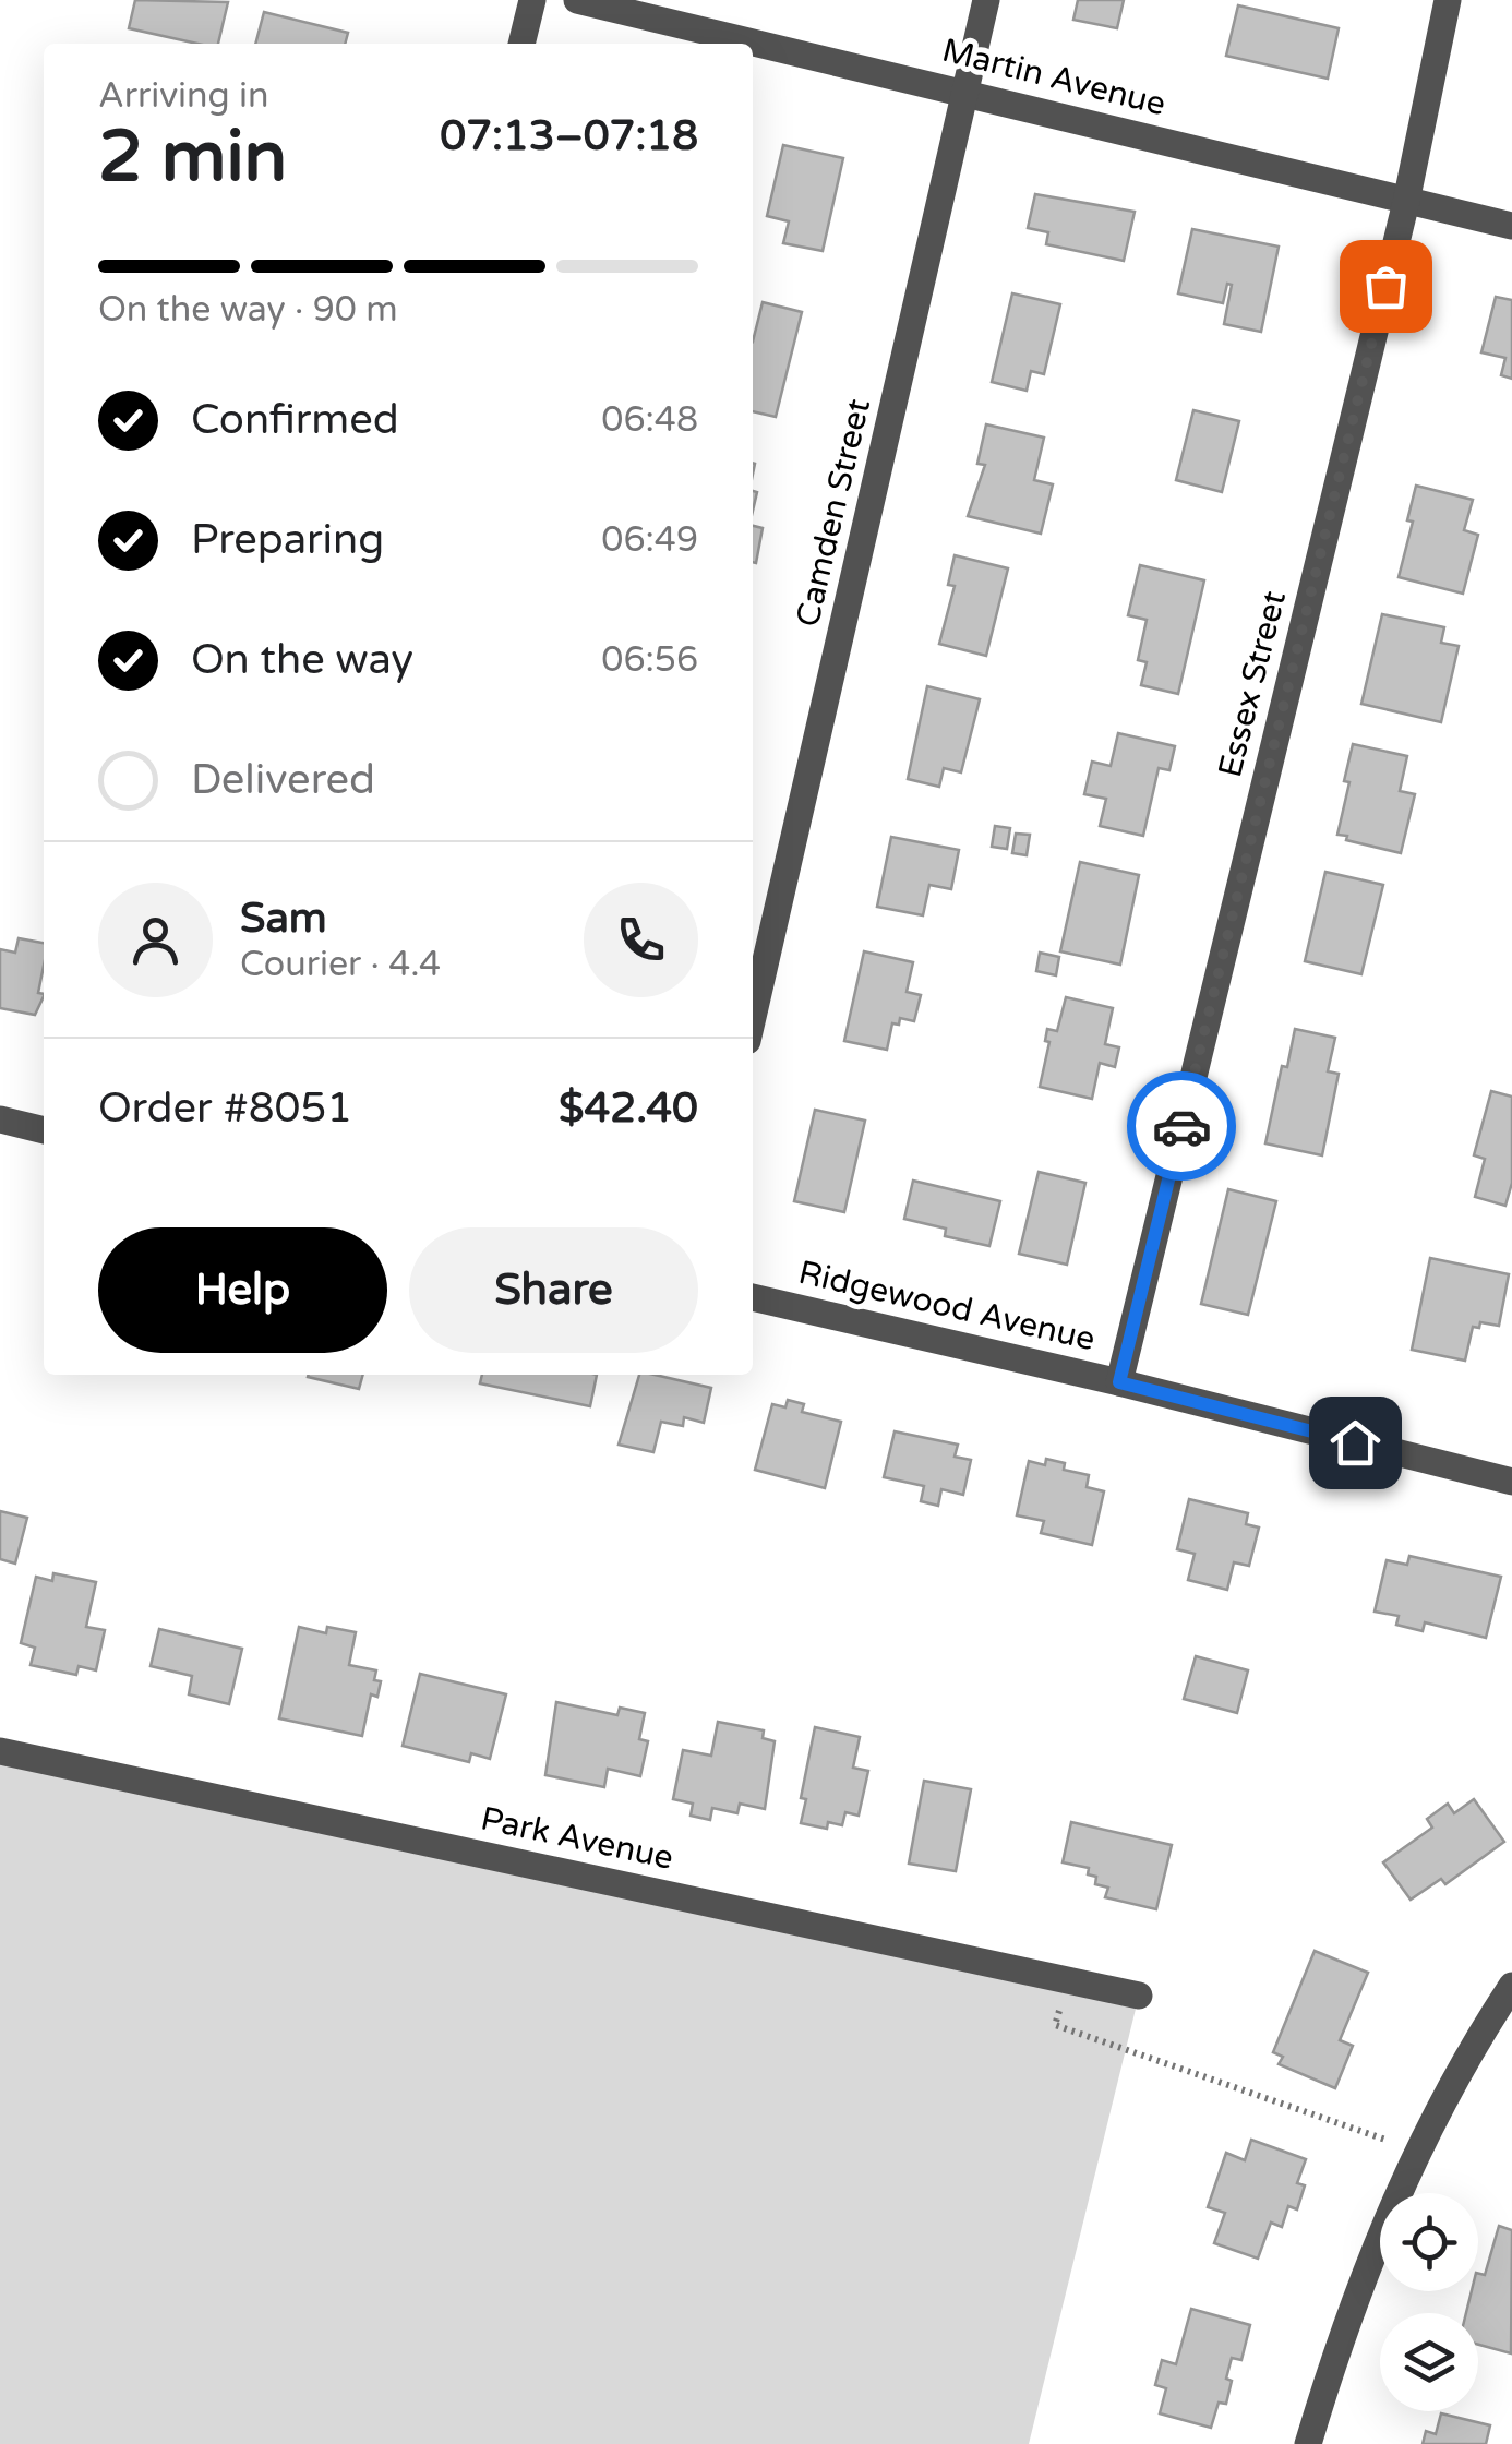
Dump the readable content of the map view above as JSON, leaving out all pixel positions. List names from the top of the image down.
{
  "streets": {
    "street": [
      "Martin Avenue",
      "Camden Street",
      "Essex Street",
      "Ridgewood Avenue",
      "Park Avenue"
    ]
  },
  "crossings": [
    ["Martin Avenue", "Camden Street"],
    ["Martin Avenue", "Essex Street"],
    ["Essex Street", "Ridgewood Avenue"]
  ],
  "page": {
    "heading": ["2 min", "Arriving in", "07:13–07:18"],
    "panel": [
      "Sam",
      "Courier · 4.4",
      "Order #8051",
      "$42.40"
    ],
    "bar": "On the way · 90 m",
    "list": [
      ["Confirmed", "06:48"],
      ["Preparing", "06:49"],
      ["On the way", "06:56"],
      "Delivered"
    ],
    "buttons": ["Help", "Share"]
  }
}
